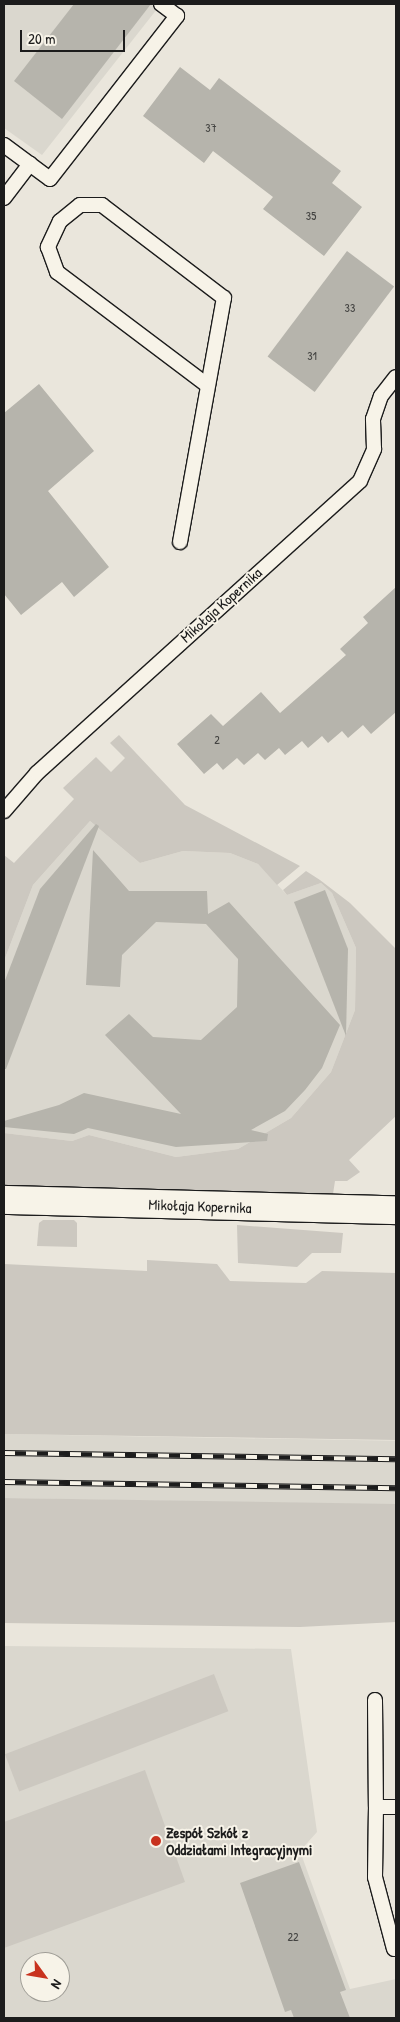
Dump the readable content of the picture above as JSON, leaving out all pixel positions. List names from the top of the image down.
{
  "streets": {
    "street": ["Mikołaja Kopernika"]
  },
  "places": ["Zespół Szkół z Oddziałami Integracyjnymi"],
  "house_numbers": [
    "37",
    "35",
    "33",
    "31",
    "2",
    "22"
  ],
  "scale_bar": "20 m",
  "north": "bottom right"
}
